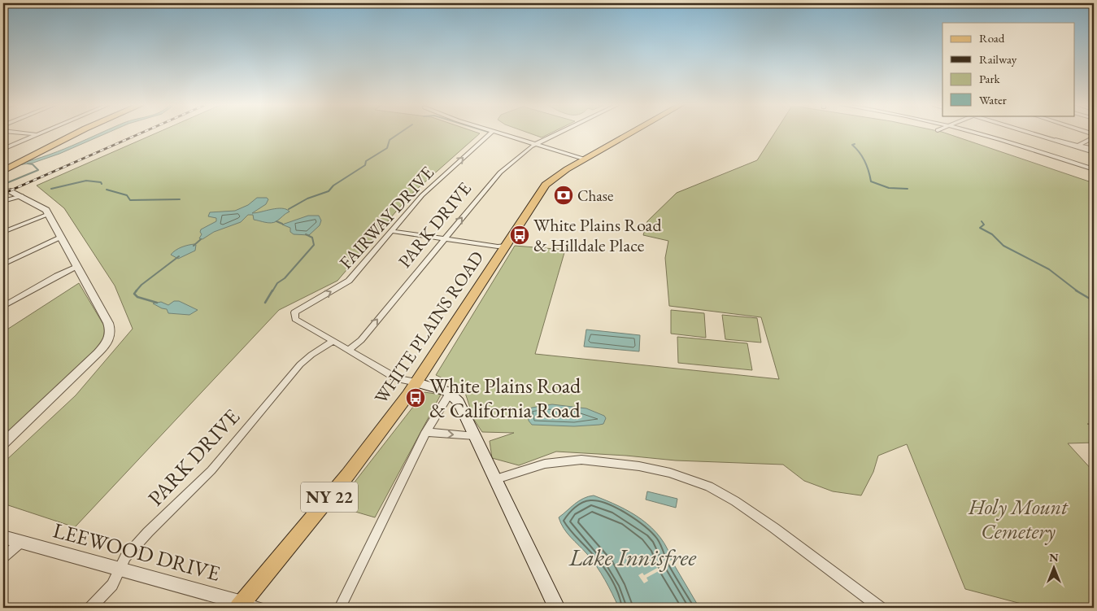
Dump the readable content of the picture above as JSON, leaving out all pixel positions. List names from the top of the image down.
{
  "streets": {
    "main road": ["WHITE PLAINS ROAD", "NY 22"],
    "street": ["FAIRWAY DRIVE", "PARK DRIVE", "LEEWOOD DRIVE"]
  },
  "crossings": [
    ["FAIRWAY DRIVE", "PARK DRIVE"],
    ["PARK DRIVE", "LEEWOOD DRIVE"],
    ["WHITE PLAINS ROAD", "LEEWOOD DRIVE"]
  ],
  "one_way": ["FAIRWAY DRIVE", "PARK DRIVE"],
  "water": ["Lake Innisfree"],
  "parks": ["Holy Mount Cemetery"],
  "places": {
    "bank": ["Chase"],
    "bus stop": ["White Plains Road & Hilldale Place", "White Plains Road & California Road"]
  },
  "legend": [
    "Road",
    "Railway",
    "Park",
    "Water"
  ],
  "north": "top"
}
